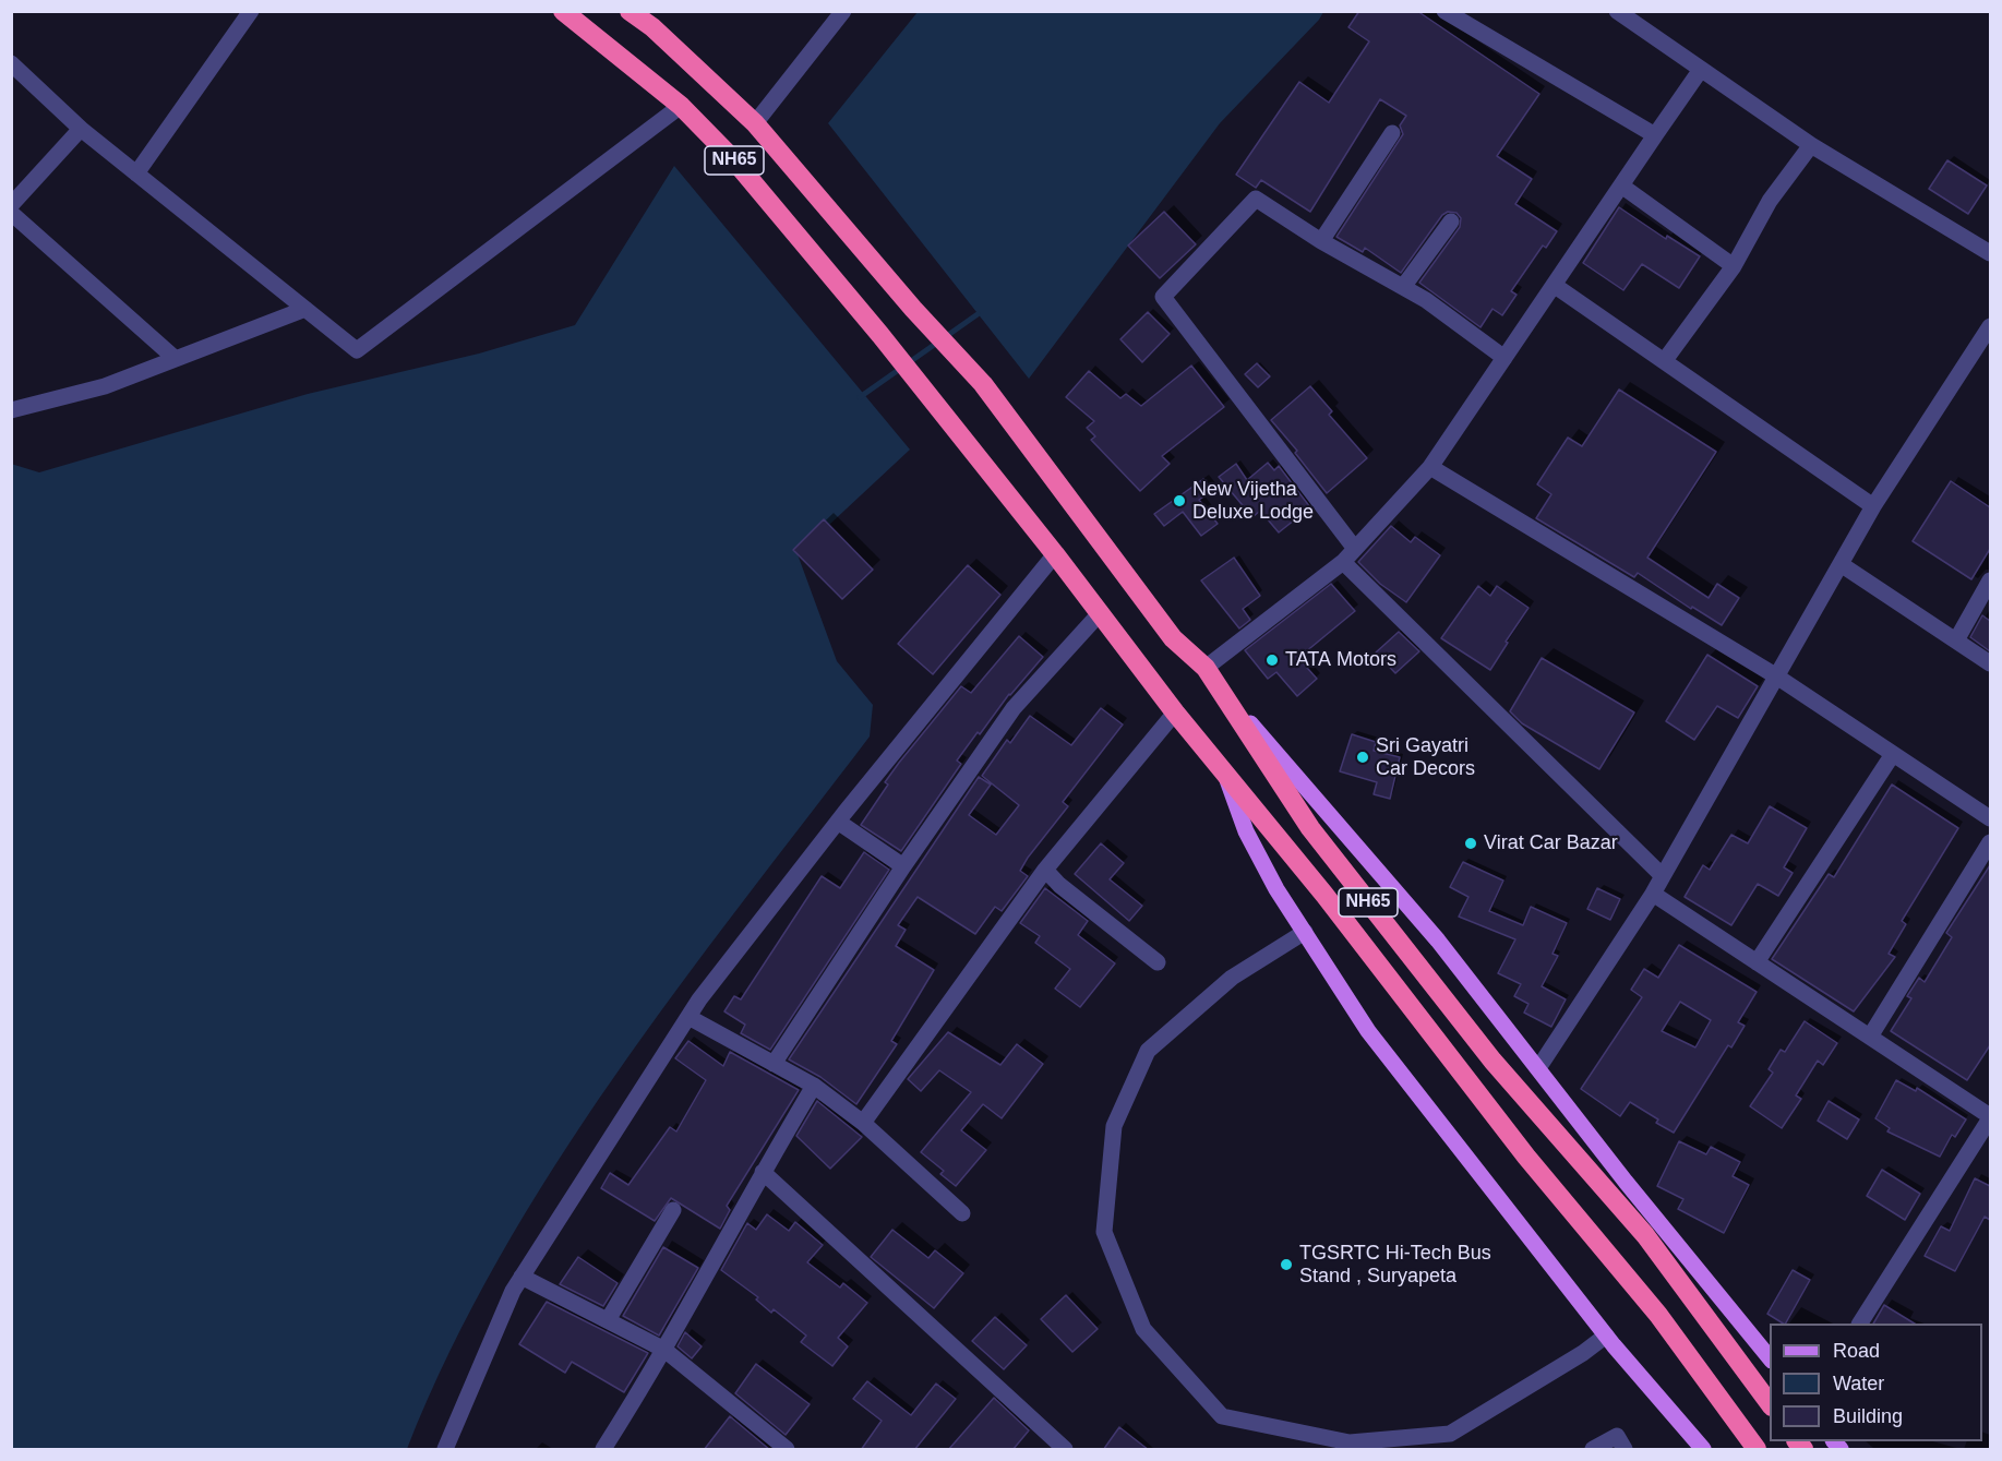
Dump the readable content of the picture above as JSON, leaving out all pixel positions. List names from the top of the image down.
{
  "streets": {
    "highway": ["NH65"]
  },
  "places": [
    "New Vijetha Deluxe Lodge",
    "TATA Motors",
    "Sri Gayatri Car Decors",
    "Virat Car Bazar",
    "TGSRTC Hi-Tech Bus Stand , Suryapeta"
  ],
  "legend": ["Road", "Water", "Building"]
}
